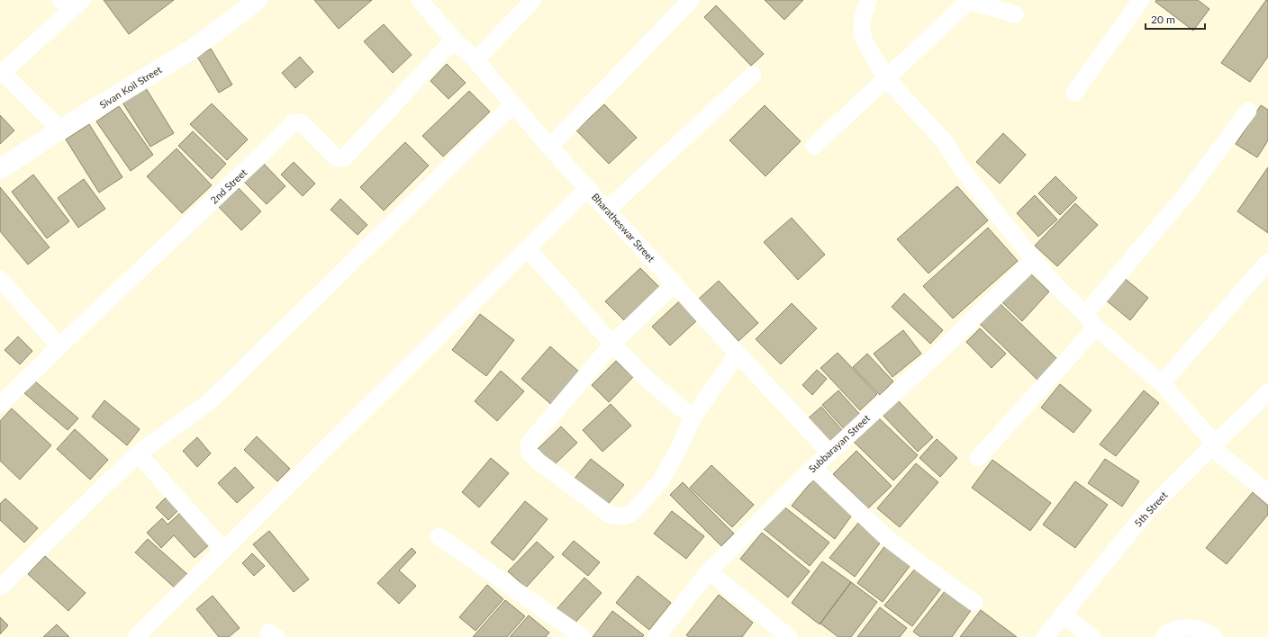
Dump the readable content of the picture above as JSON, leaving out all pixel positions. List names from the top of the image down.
{
  "streets": {
    "street": [
      "Sivan Koil Street",
      "2nd Street",
      "Bharatheswar Street",
      "Subbarayan Street",
      "5th Street"
    ]
  },
  "crossings": [
    ["2nd Street", "Bharatheswar Street"],
    ["Bharatheswar Street", "Subbarayan Street"]
  ],
  "scale_bar": "20 m"
}
